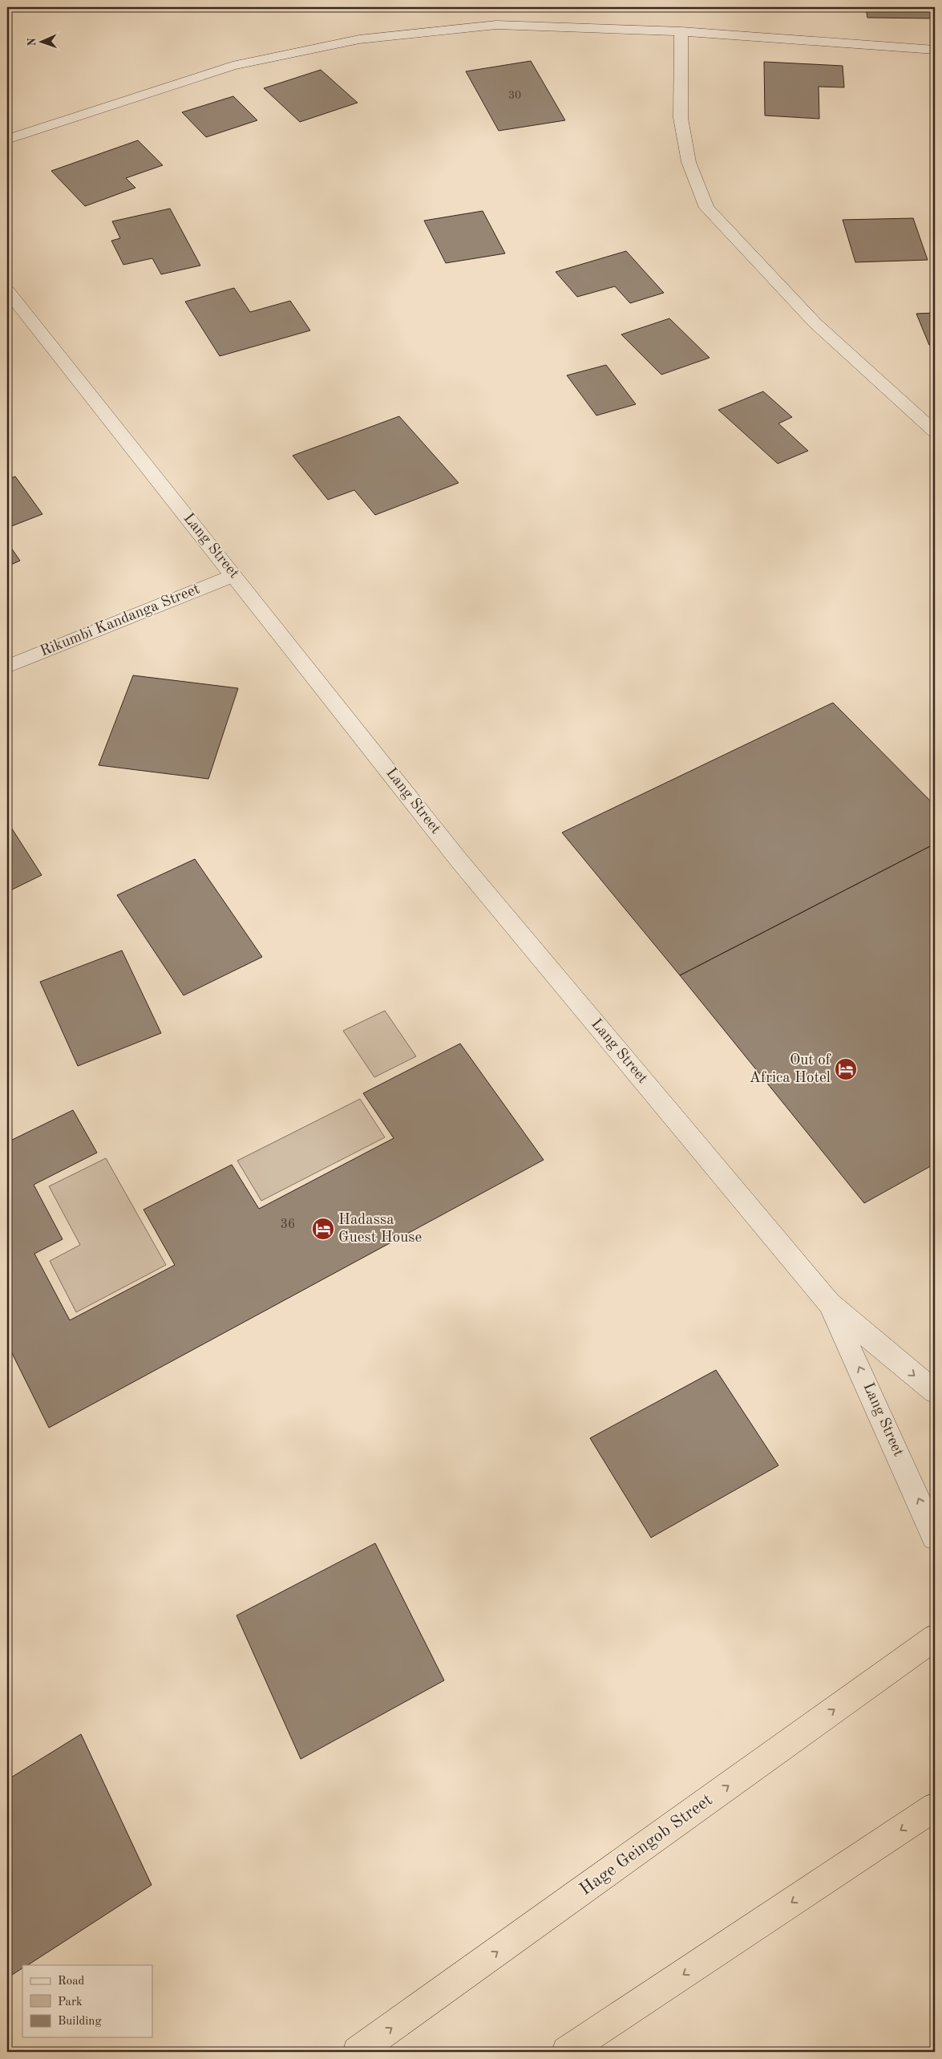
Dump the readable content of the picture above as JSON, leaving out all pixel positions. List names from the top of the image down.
{
  "streets": {
    "highway": ["Hage Geingob Street"],
    "street": ["Lang Street", "Rikumbi Kandanga Street"]
  },
  "crossings": [
    ["Lang Street", "Rikumbi Kandanga Street"]
  ],
  "places": {
    "hotel": ["Out of Africa Hotel", "Hadassa Guest House"]
  },
  "house_numbers": ["30", "36"],
  "legend": ["Road", "Park", "Building"],
  "north": "left"
}
